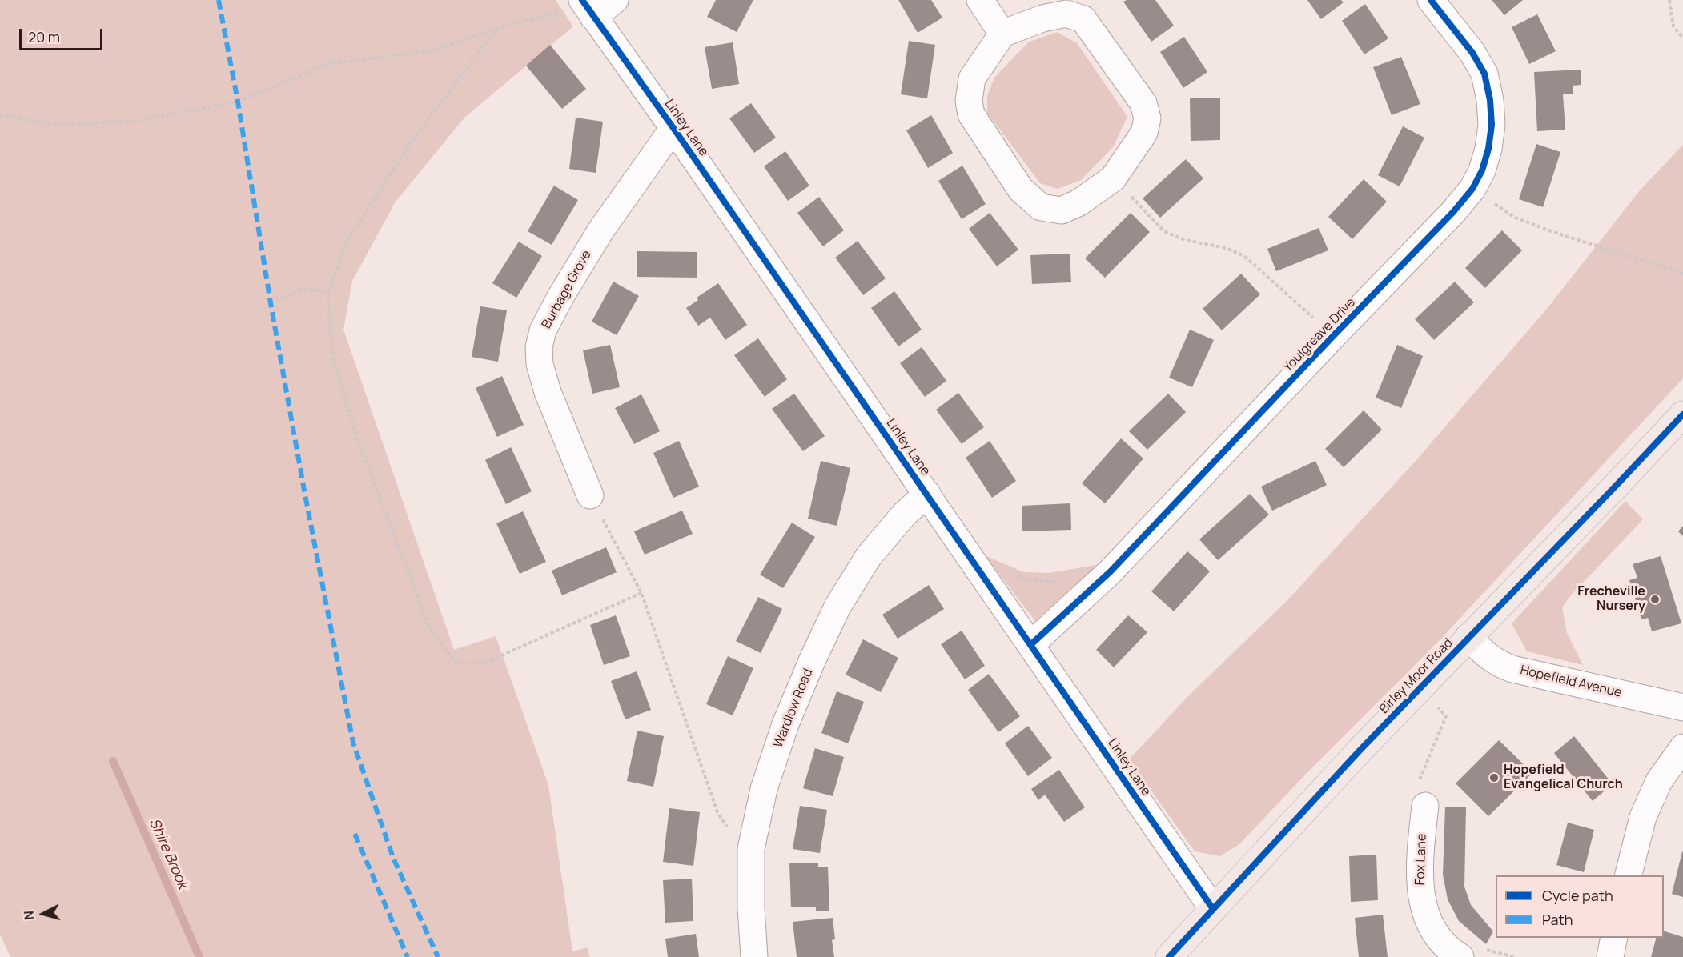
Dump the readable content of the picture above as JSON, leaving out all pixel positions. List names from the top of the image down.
{
  "streets": {
    "main road": ["Birley Moor Road"],
    "street": [
      "Linley Lane",
      "Burbage Grove",
      "Youlgreave Drive",
      "Hopefield Avenue",
      "Wardlow Road",
      "Fox Lane"
    ]
  },
  "crossings": [
    ["Linley Lane", "Burbage Grove"],
    ["Linley Lane", "Youlgreave Drive"],
    ["Linley Lane", "Birley Moor Road"],
    ["Linley Lane", "Wardlow Road"],
    ["Birley Moor Road", "Hopefield Avenue"]
  ],
  "water": ["Shire Brook"],
  "places": ["Frecheville Nursery", "Hopefield Evangelical Church"],
  "legend": ["Cycle path", "Path"],
  "scale_bar": "20 m",
  "north": "left"
}
